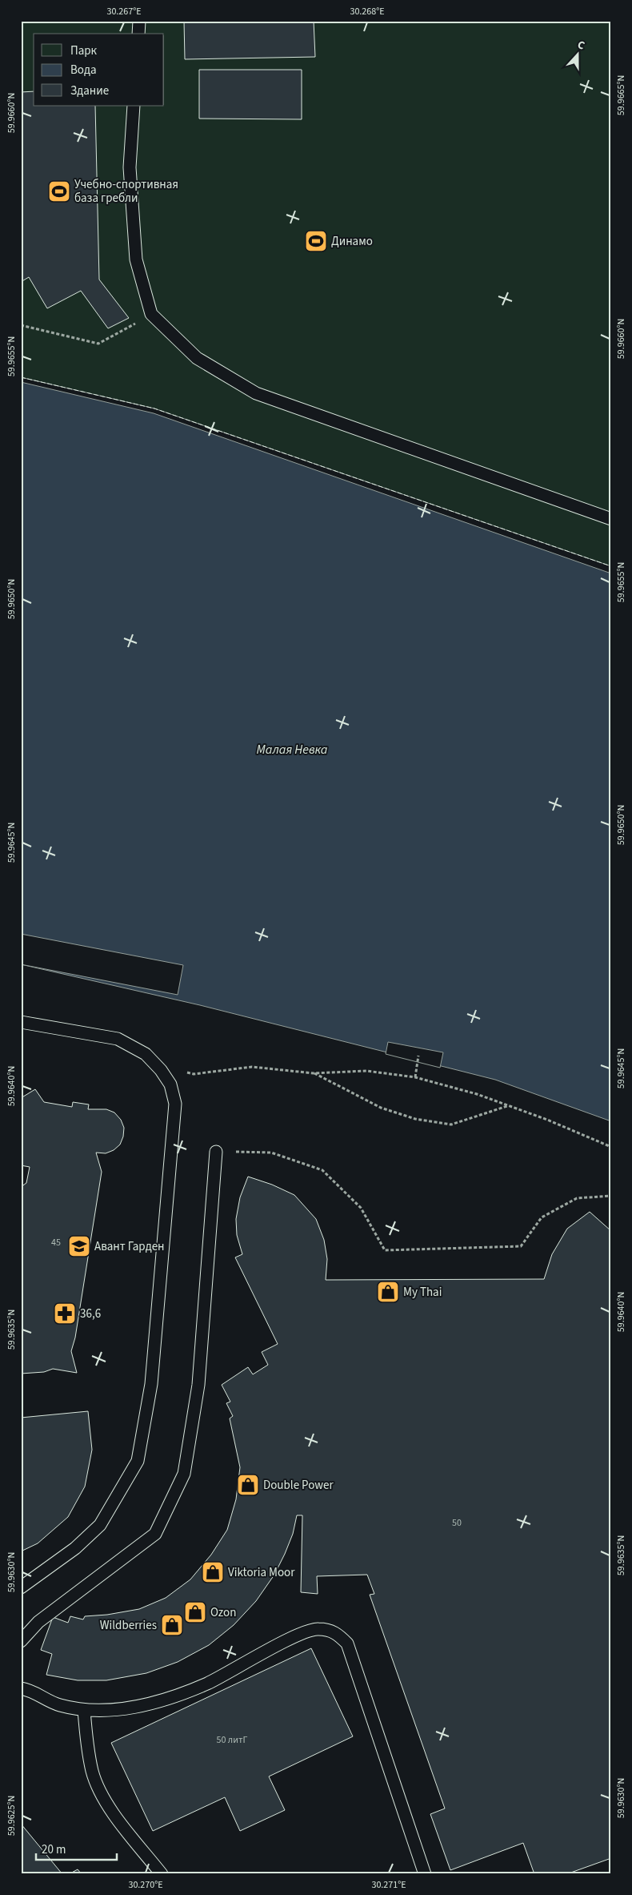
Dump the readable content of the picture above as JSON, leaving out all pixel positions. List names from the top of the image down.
{
  "water": ["Малая Невка"],
  "places": {
    "sports": ["Учебно-спортивная база гребли", "Динамо"],
    "school or university": ["Авант Гарден"],
    "shop": [
      "My Thai",
      "Double Power",
      "Viktoria Moor",
      "Ozon",
      "Wildberries"
    ],
    "pharmacy": ["36,6"]
  },
  "house_numbers": ["45", "50", "50 литГ"],
  "legend": ["Парк", "Вода", "Здание"],
  "scale_bar": "20 m",
  "north": "top",
  "coordinates": [
    "30.267°E",
    "30.268°E",
    "59.9665°N",
    "59.9660°N",
    "59.9655°N",
    "59.9650°N",
    "59.9645°N",
    "59.9640°N",
    "59.9635°N",
    "59.9630°N",
    "59.9625°N",
    "30.270°E",
    "30.271°E"
  ]
}
